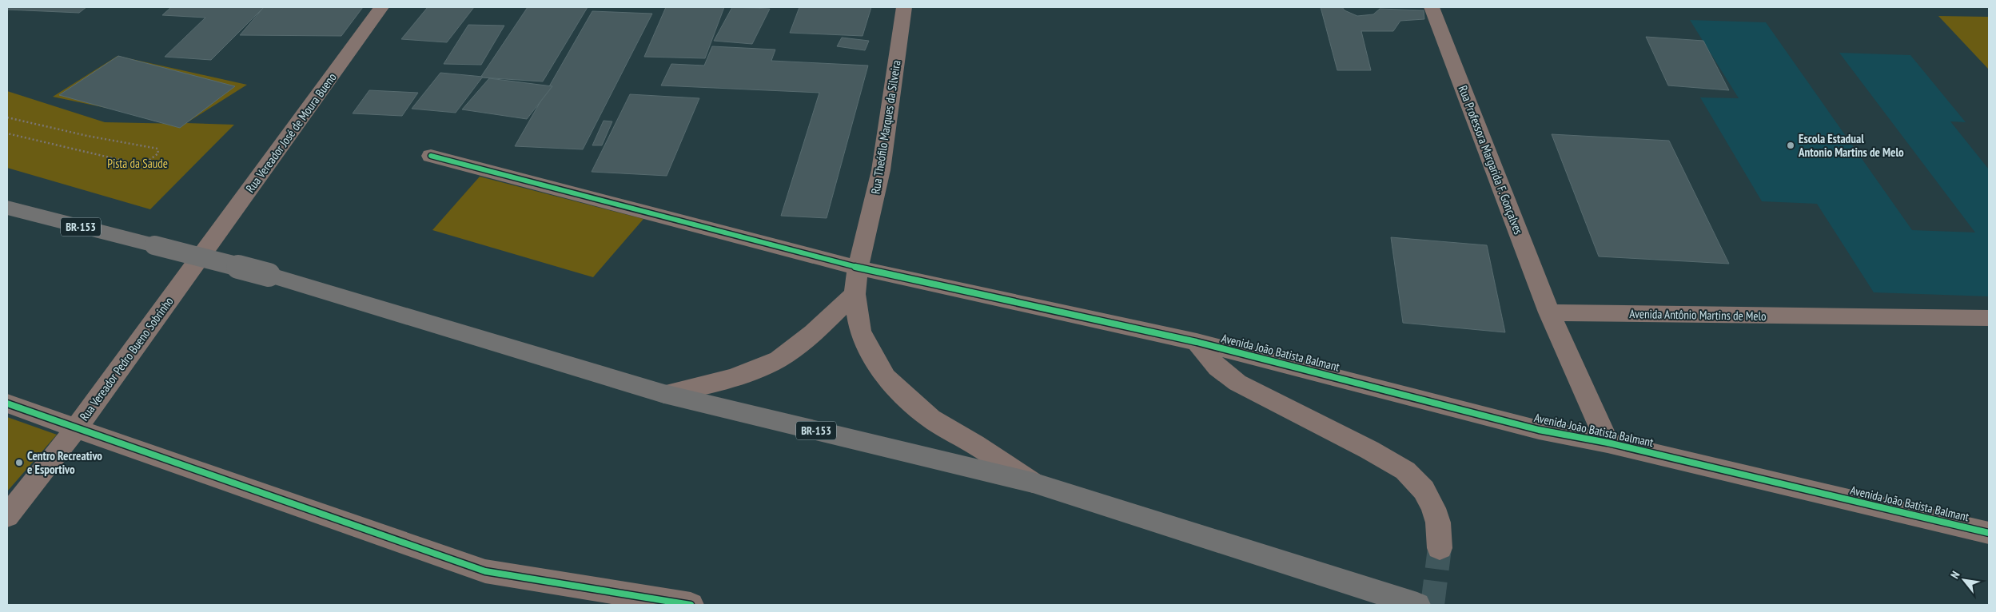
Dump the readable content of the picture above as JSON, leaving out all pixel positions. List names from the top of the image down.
{
  "streets": {
    "highway": ["BR-153"],
    "street": [
      "Rua Theófilo Marques da Silveira",
      "Rua Vereador José de Moura Bueno",
      "Rua Professora Margarida F. Gonçalves",
      "Avenida Antônio Martins de Melo",
      "Avenida João Batista Balmant",
      "Rua Vereador Pedro Bueno Sobrinho"
    ]
  },
  "crossings": [
    ["Rua Theófilo Marques da Silveira", "BR-153"],
    ["Rua Theófilo Marques da Silveira", "Avenida João Batista Balmant"],
    ["Rua Vereador José de Moura Bueno", "Rua Vereador Pedro Bueno Sobrinho"],
    ["Rua Professora Margarida F. Gonçalves", "Avenida Antônio Martins de Melo"]
  ],
  "parks": ["Pista da Saude"],
  "places": ["Escola Estadual Antonio Martins de Melo", "Centro Recreativo e Esportivo"],
  "north": "top left"
}
